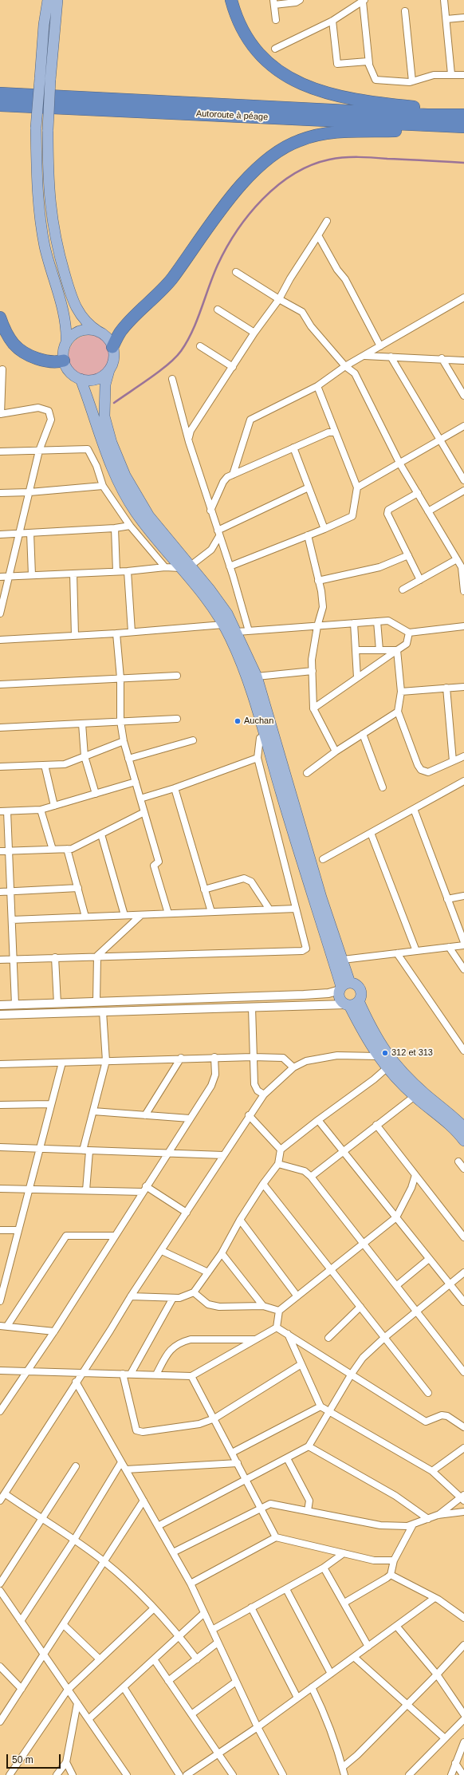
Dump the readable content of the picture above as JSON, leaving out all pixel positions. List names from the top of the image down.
{
  "streets": {
    "highway": ["Autoroute à péage"]
  },
  "places": ["Auchan", "312 et 313"],
  "scale_bar": "50 m"
}
